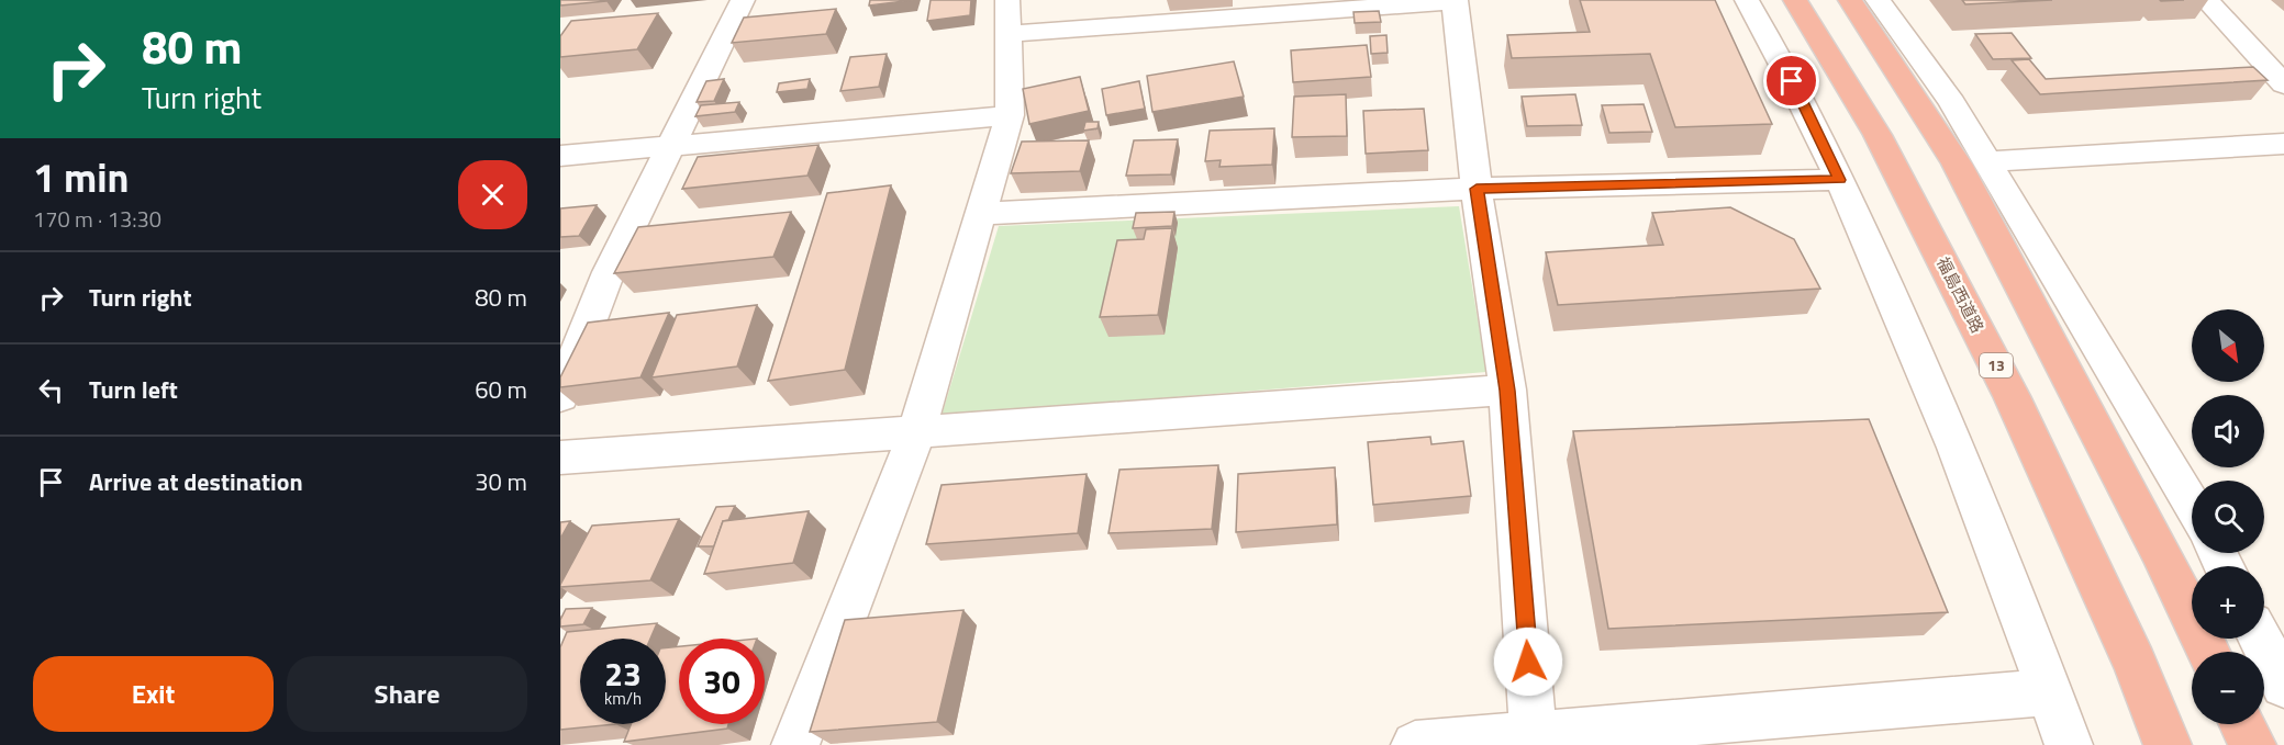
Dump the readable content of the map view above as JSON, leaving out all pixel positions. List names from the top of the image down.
{
  "streets": {
    "highway": ["福島西道路", "13"]
  },
  "north": "bottom right",
  "page": {
    "turn": ["80 m", "Turn right"],
    "heading": ["1 min", "170 m · 13:30"],
    "list": [
      {
        "name": "Turn right",
        "value": "80 m"
      },
      {
        "name": "Turn left",
        "value": "60 m"
      },
      {
        "name": "Arrive at destination",
        "value": "30 m"
      }
    ],
    "map_buttons": ["+", "−"],
    "speed": "23 km/h",
    "limit": "30",
    "buttons": ["Exit", "Share"]
  }
}
